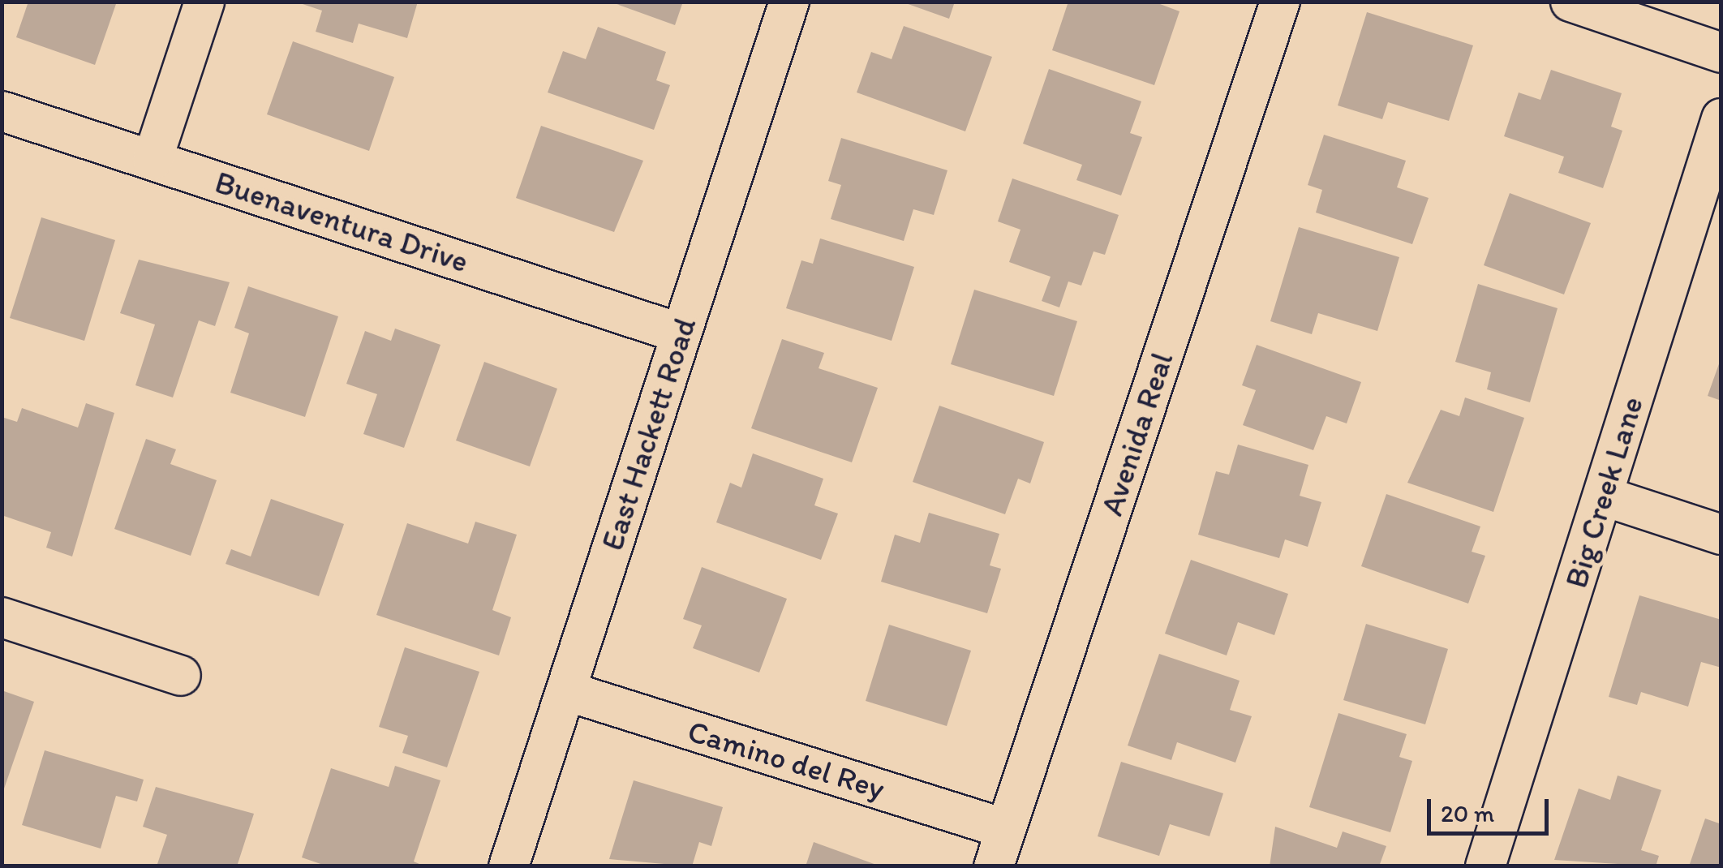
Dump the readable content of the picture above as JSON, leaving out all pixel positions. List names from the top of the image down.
{
  "streets": {
    "street": [
      "Buenaventura Drive",
      "East Hackett Road",
      "Avenida Real",
      "Big Creek Lane",
      "Camino del Rey"
    ]
  },
  "crossings": [
    ["Buenaventura Drive", "East Hackett Road"],
    ["East Hackett Road", "Camino del Rey"],
    ["Avenida Real", "Camino del Rey"]
  ],
  "scale_bar": "20 m"
}
